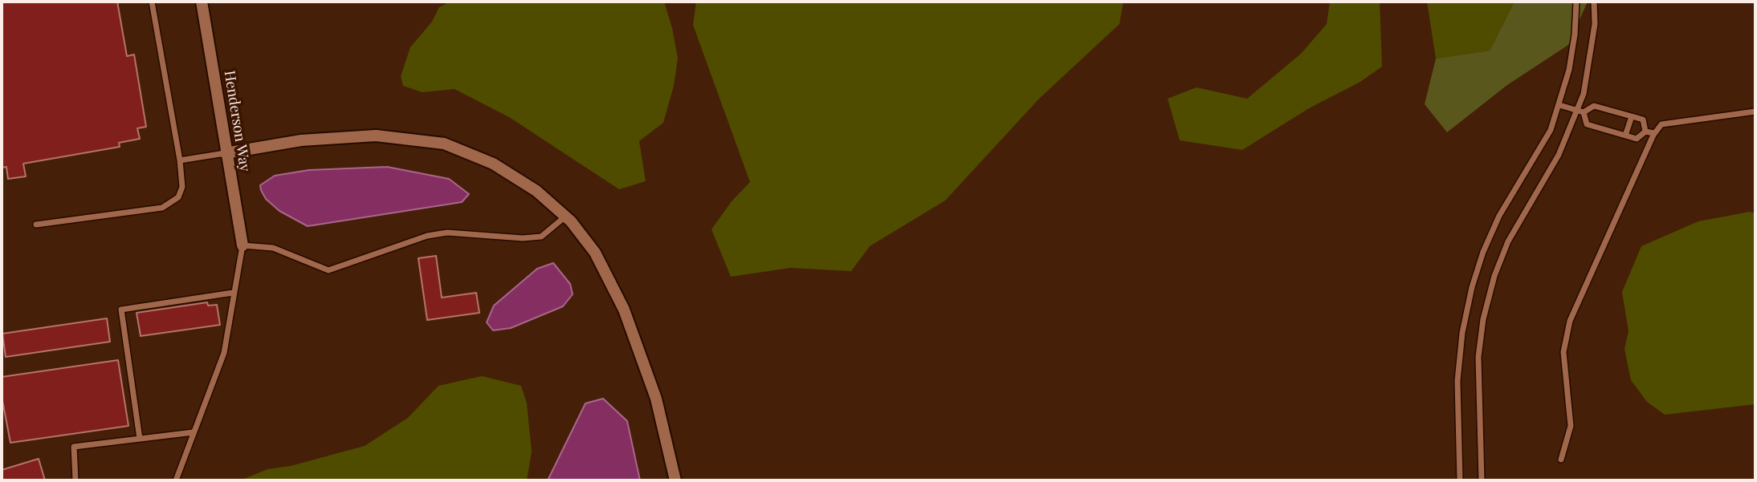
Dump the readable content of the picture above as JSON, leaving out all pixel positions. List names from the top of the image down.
{
  "streets": {
    "street": ["Henderson Way"]
  }
}
